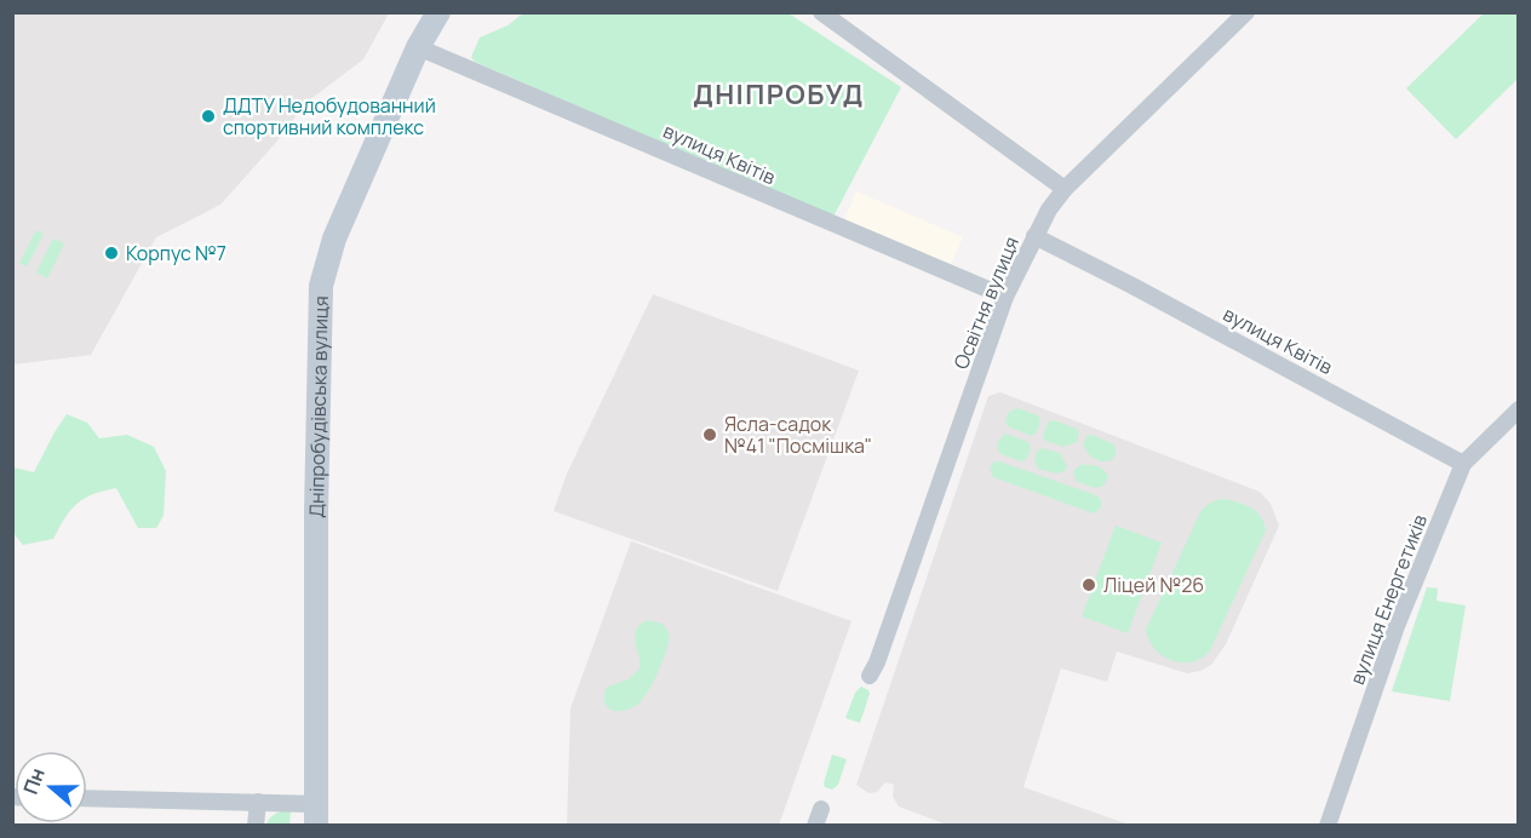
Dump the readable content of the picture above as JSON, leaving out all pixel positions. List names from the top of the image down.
{
  "streets": {
    "street": [
      "вулиця Квітів",
      "Освітня вулиця",
      "Дніпробудівська вулиця",
      "вулиця Енергетиків"
    ]
  },
  "crossings": [
    ["вулиця Квітів", "Освітня вулиця"],
    ["вулиця Квітів", "Дніпробудівська вулиця"],
    ["вулиця Квітів", "вулиця Енергетиків"]
  ],
  "districts": ["ДНІПРОБУД"],
  "places": [
    "ДДТУ Недобудованний спортивний комплекс",
    "Корпус №7",
    "Ясла-садок №41 \"Посмішка\"",
    "Ліцей №26"
  ],
  "north": "left"
}
